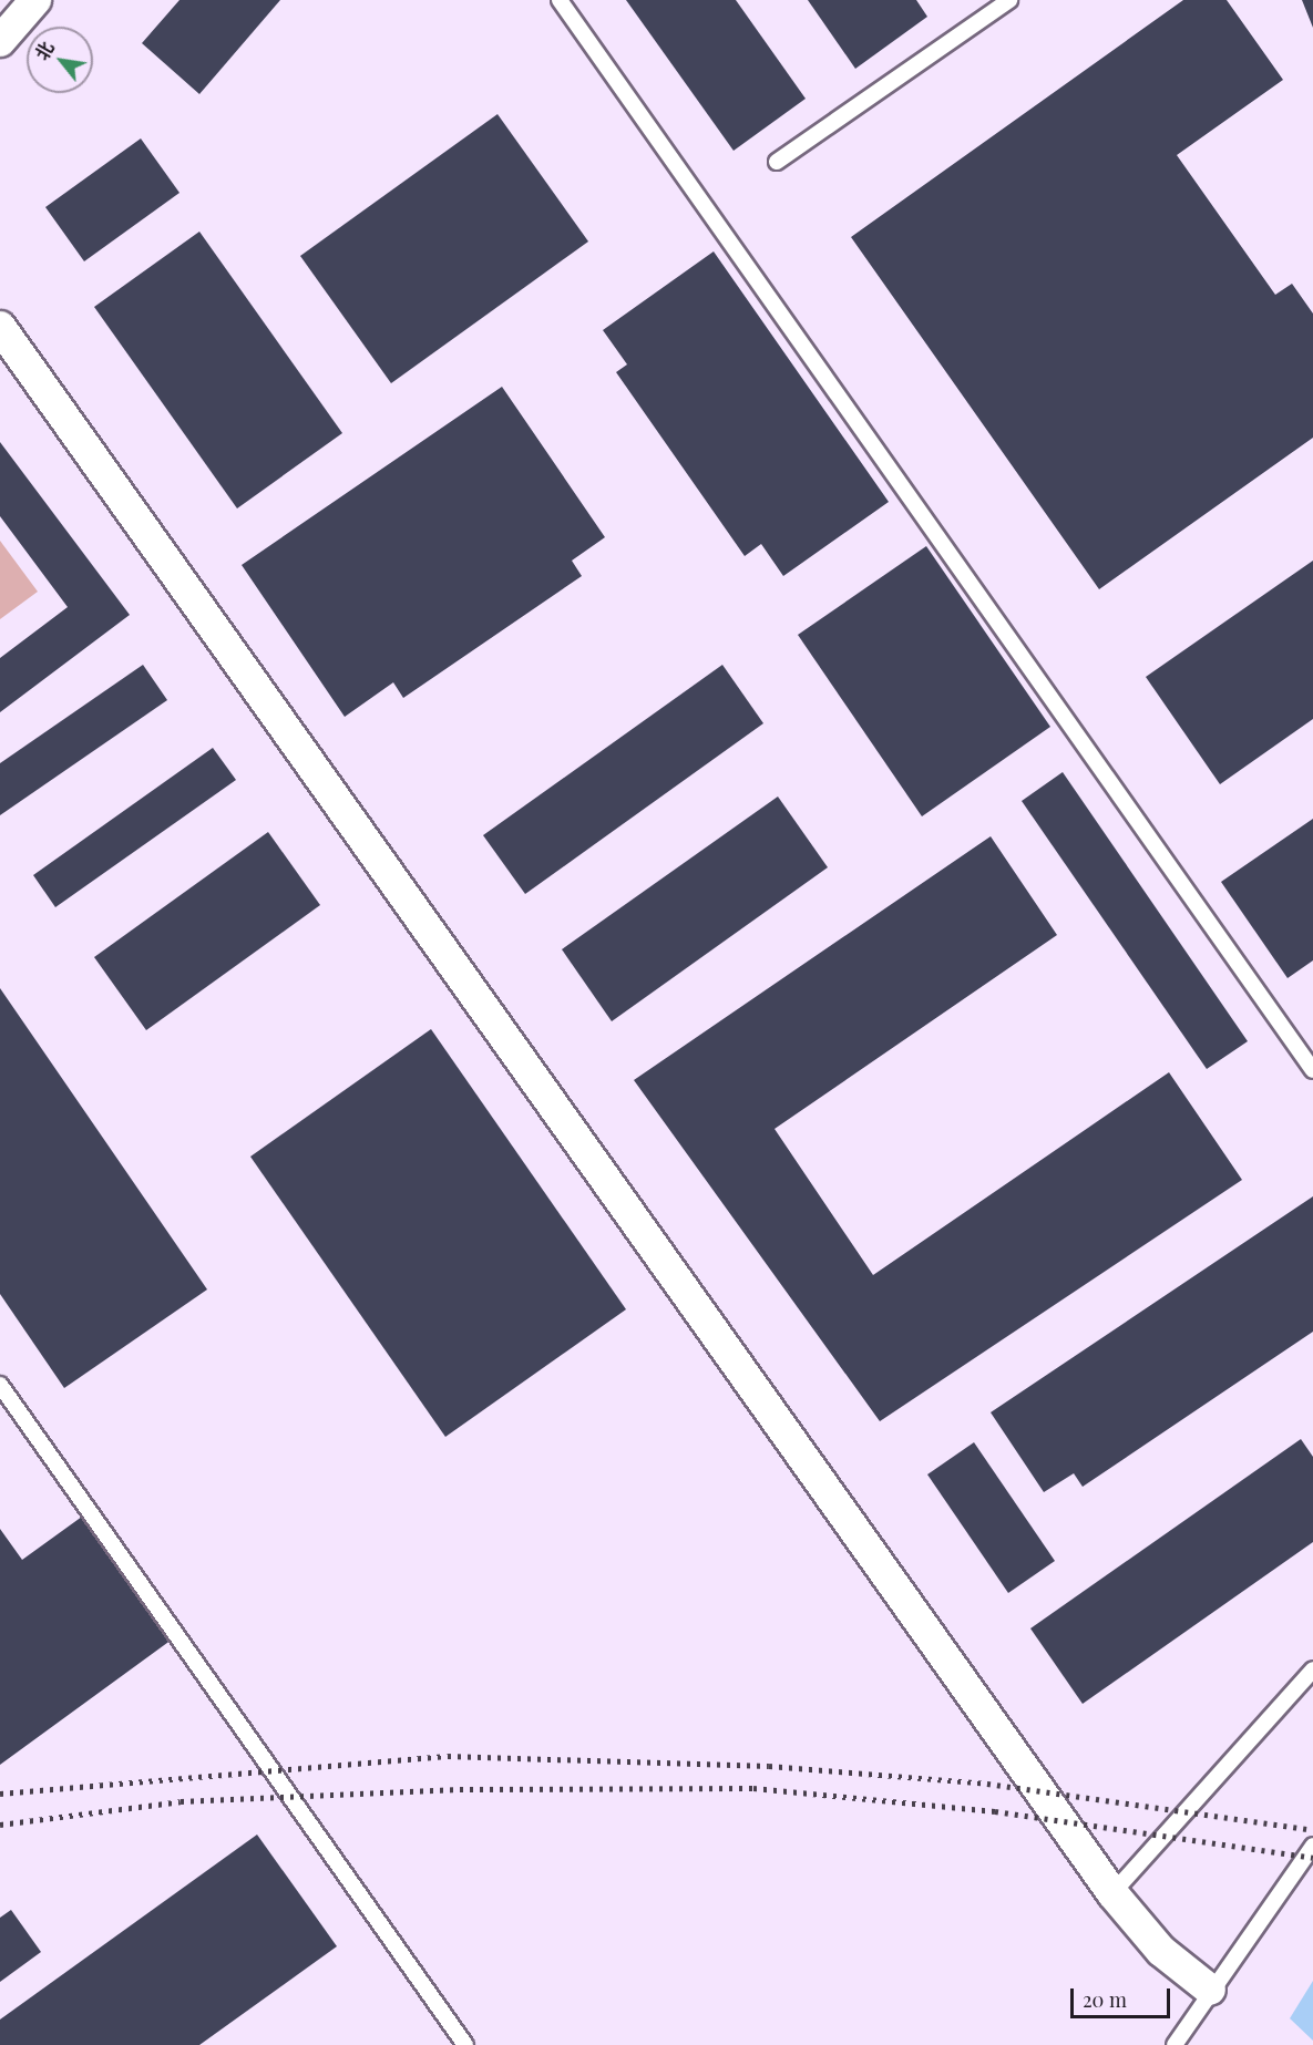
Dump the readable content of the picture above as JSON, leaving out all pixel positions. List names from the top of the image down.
{
  "scale_bar": "20 m",
  "north": "top left"
}
